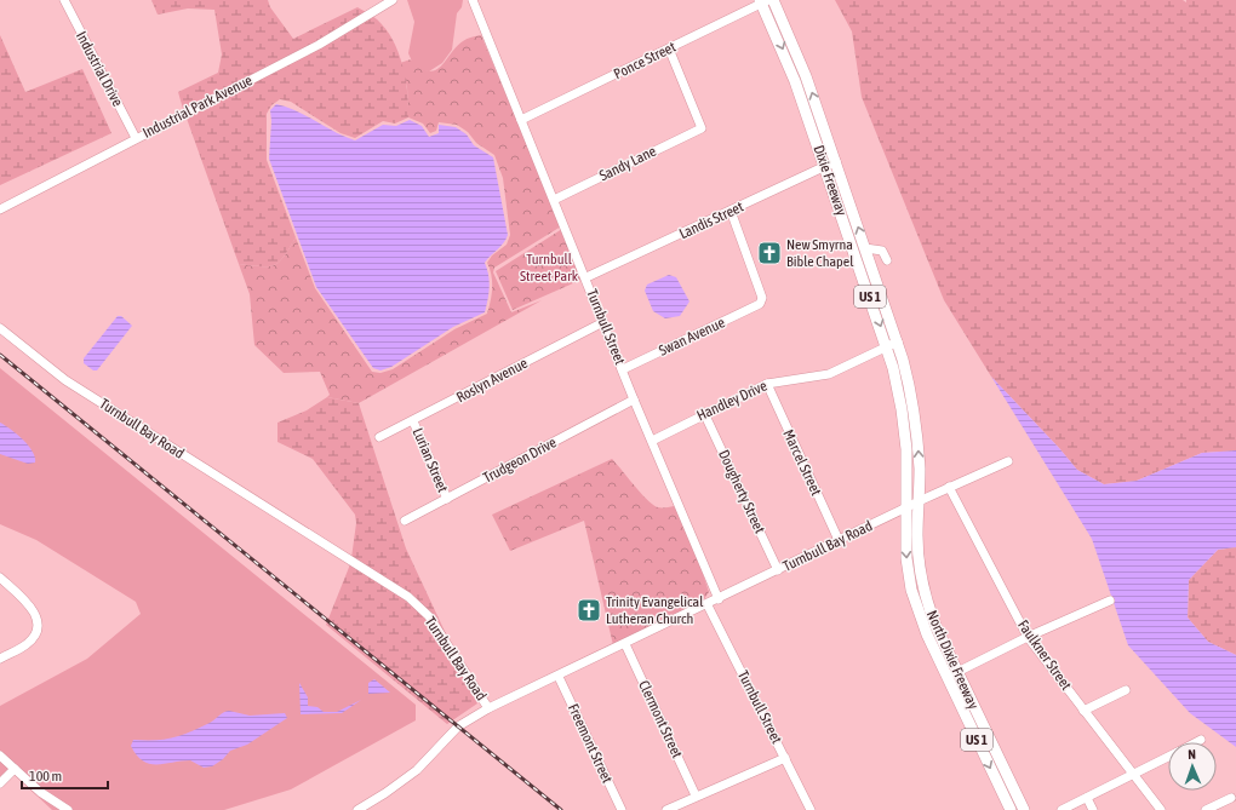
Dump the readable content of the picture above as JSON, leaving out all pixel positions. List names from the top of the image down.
{
  "streets": {
    "main road": ["Dixie Freeway", "US 1", "North Dixie Freeway"],
    "street": [
      "Ponce Street",
      "Industrial Drive",
      "Industrial Park Avenue",
      "Sandy Lane",
      "Landis Street",
      "Turnbull Street",
      "Swan Avenue",
      "Roslyn Avenue",
      "Handley Drive",
      "Turnbull Bay Road",
      "Lurian Street",
      "Trudgeon Drive",
      "Marcel Street",
      "Dougherty Street",
      "Faulkner Street",
      "Clermont Street",
      "Freemont Street"
    ]
  },
  "crossings": [
    ["Ponce Street", "Sandy Lane"],
    ["Ponce Street", "Dixie Freeway"],
    ["Ponce Street", "Turnbull Street"],
    ["Industrial Drive", "Industrial Park Avenue"],
    ["Sandy Lane", "Turnbull Street"],
    ["Dixie Freeway", "Landis Street"],
    ["Dixie Freeway", "Handley Drive"],
    ["Dixie Freeway", "Turnbull Bay Road"],
    ["Dixie Freeway", "North Dixie Freeway"],
    ["Landis Street", "Turnbull Street"],
    ["Landis Street", "Swan Avenue"],
    ["Turnbull Street", "Swan Avenue"],
    ["Turnbull Street", "Roslyn Avenue"],
    ["Turnbull Street", "Handley Drive"],
    ["Turnbull Street", "Turnbull Bay Road"],
    ["Turnbull Street", "Trudgeon Drive"],
    ["Roslyn Avenue", "Lurian Street"],
    ["Handley Drive", "Marcel Street"],
    ["Handley Drive", "Dougherty Street"],
    ["Turnbull Bay Road", "Marcel Street"],
    ["Turnbull Bay Road", "Dougherty Street"],
    ["Turnbull Bay Road", "Faulkner Street"],
    ["Turnbull Bay Road", "North Dixie Freeway"],
    ["Turnbull Bay Road", "Clermont Street"],
    ["Turnbull Bay Road", "Freemont Street"],
    ["Lurian Street", "Trudgeon Drive"]
  ],
  "parks": ["Turnbull Street Park"],
  "places": {
    "church": ["New Smyrna Bible Chapel", "Trinity Evangelical Lutheran Church"]
  },
  "scale_bar": "100 m",
  "north": "top"
}
